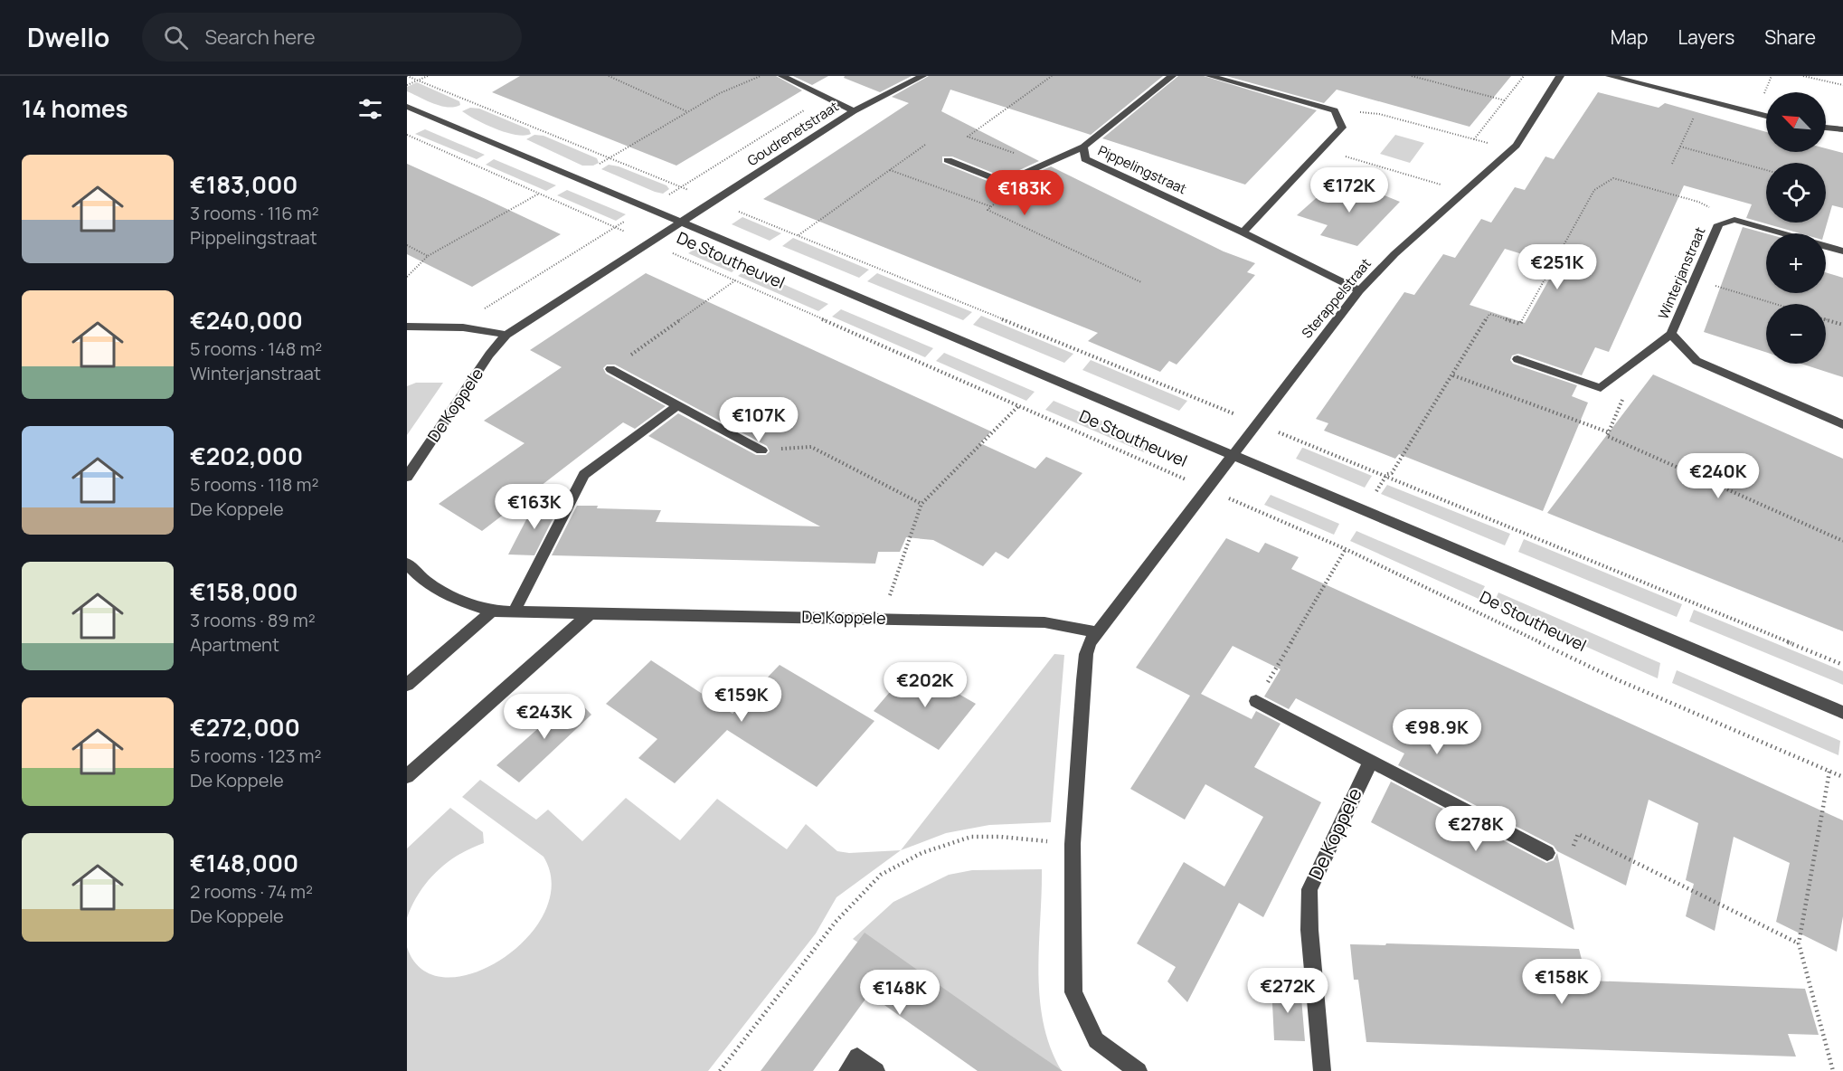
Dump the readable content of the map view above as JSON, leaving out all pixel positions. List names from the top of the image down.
{
  "streets": {
    "street": [
      "Goudrenetstraat",
      "Pippelingstraat",
      "De Stoutheuvel",
      "Winterjanstraat",
      "Sterappelstraat",
      "De Koppele"
    ]
  },
  "crossings": [
    ["Goudrenetstraat", "De Stoutheuvel"],
    ["Goudrenetstraat", "De Koppele"],
    ["Pippelingstraat", "Sterappelstraat"],
    ["De Stoutheuvel", "Sterappelstraat"],
    ["De Stoutheuvel", "De Koppele"]
  ],
  "north": "top left",
  "page": {
    "header": "Dwello",
    "search": "Search here",
    "nav": ["Map", "Layers", "Share"],
    "heading": "14 homes",
    "map_buttons": ["+", "−"],
    "list": [
      {
        "name": "€183,000",
        "note": "3 rooms · 116 m² · Pippelingstraat"
      },
      {
        "name": "€240,000",
        "note": "5 rooms · 148 m² · Winterjanstraat"
      },
      {
        "name": "€202,000",
        "note": "5 rooms · 118 m² · De Koppele"
      },
      {
        "name": "€158,000",
        "note": "3 rooms · 89 m² · Apartment"
      },
      {
        "name": "€272,000",
        "note": "5 rooms · 123 m² · De Koppele"
      },
      {
        "name": "€148,000",
        "note": "2 rooms · 74 m² · De Koppele"
      }
    ],
    "price": [
      "€172K",
      "€183K",
      "€251K",
      "€107K",
      "€240K",
      "€163K",
      "€202K",
      "€159K",
      "€243K",
      "€98.9K",
      "€278K",
      "€158K",
      "€272K",
      "€148K"
    ]
  }
}
